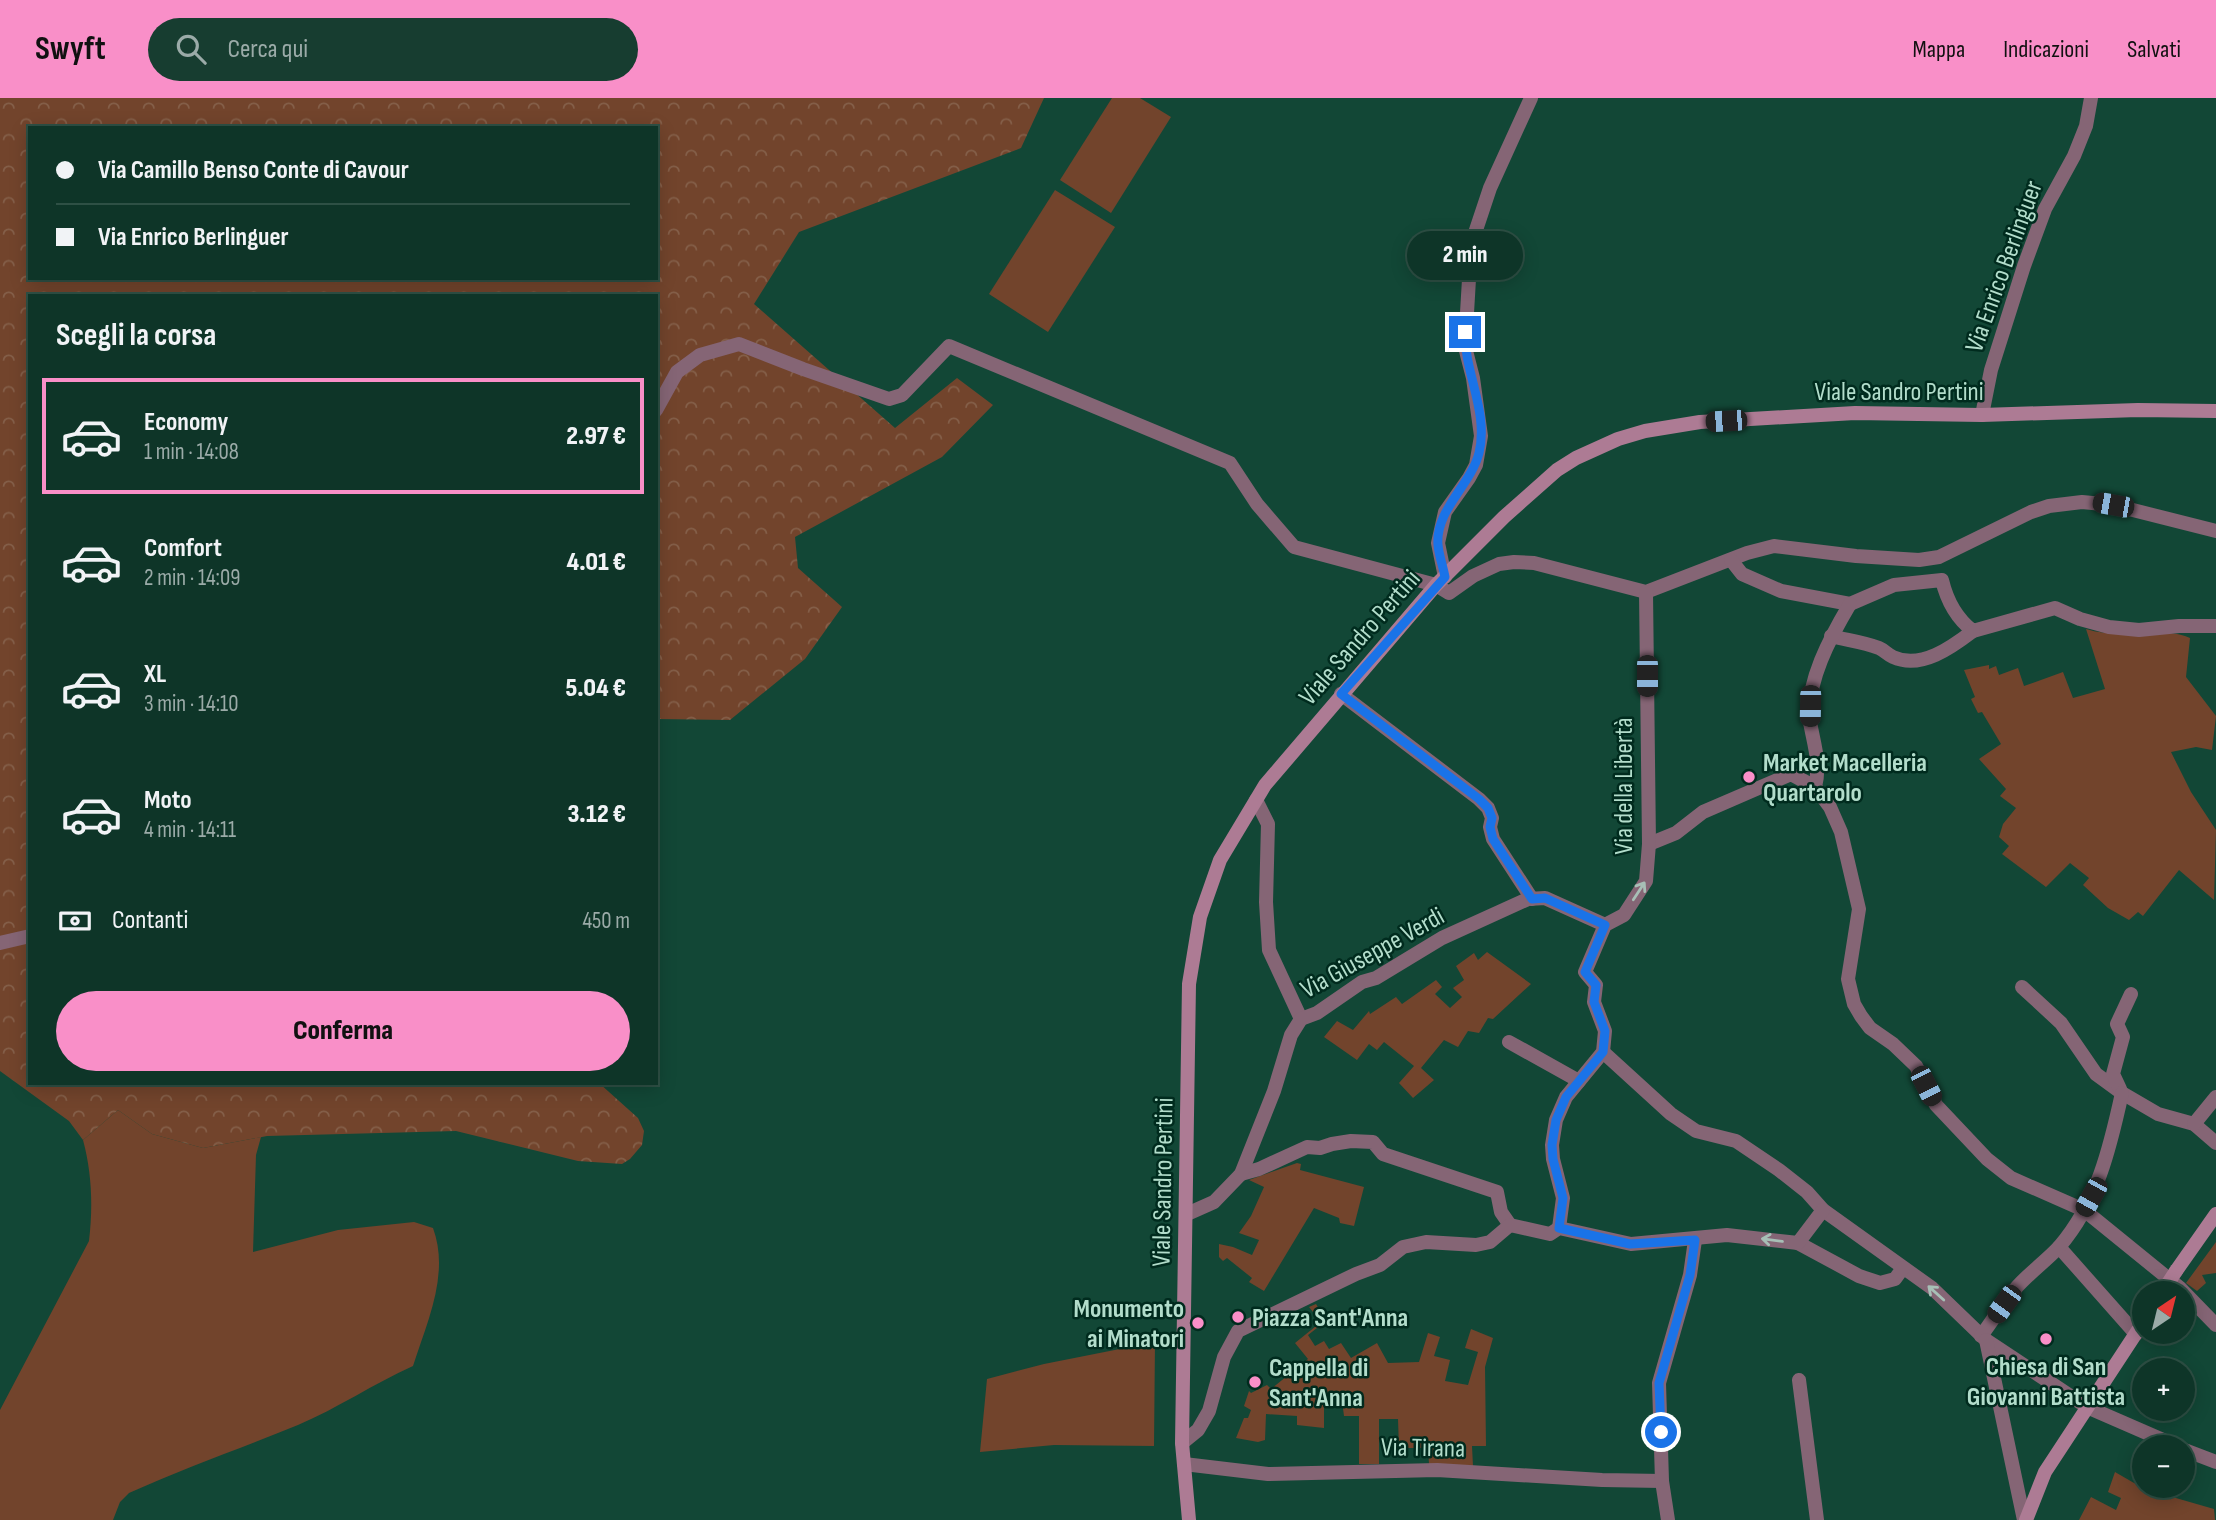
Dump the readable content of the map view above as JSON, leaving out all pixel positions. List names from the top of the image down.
{
  "streets": {
    "street": [
      "Via Enrico Berlinguer",
      "Viale Sandro Pertini",
      "Via della Libertà",
      "Via Giuseppe Verdi",
      "Via Tirana"
    ]
  },
  "crossings": [
    ["Via Enrico Berlinguer", "Viale Sandro Pertini"],
    ["Viale Sandro Pertini", "Via Giuseppe Verdi"],
    ["Viale Sandro Pertini", "Via Tirana"]
  ],
  "places": [
    "Market Macelleria Quartarolo",
    "Piazza Sant'Anna",
    "Monumento ai Minatori",
    "Chiesa di San Giovanni Battista",
    "Cappella di Sant'Anna"
  ],
  "north": "top right",
  "page": {
    "header": "Swyft",
    "search": "Cerca qui",
    "nav": ["Mappa", "Indicazioni", "Salvati"],
    "banner": ["Via Camillo Benso Conte di Cavour", "Via Enrico Berlinguer"],
    "bubble": "2 min",
    "heading": "Scegli la corsa",
    "list": [
      {
        "name": "Economy",
        "note": "1 min · 14:08",
        "value": "2.97 €"
      },
      {
        "name": "Comfort",
        "note": "2 min · 14:09",
        "value": "4.01 €"
      },
      {
        "name": "XL",
        "note": "3 min · 14:10",
        "value": "5.04 €"
      },
      {
        "name": "Moto",
        "note": "4 min · 14:11",
        "value": "3.12 €"
      }
    ],
    "pay": ["Contanti", "450 m"],
    "buttons": "Conferma",
    "map_buttons": ["+", "−"]
  }
}
